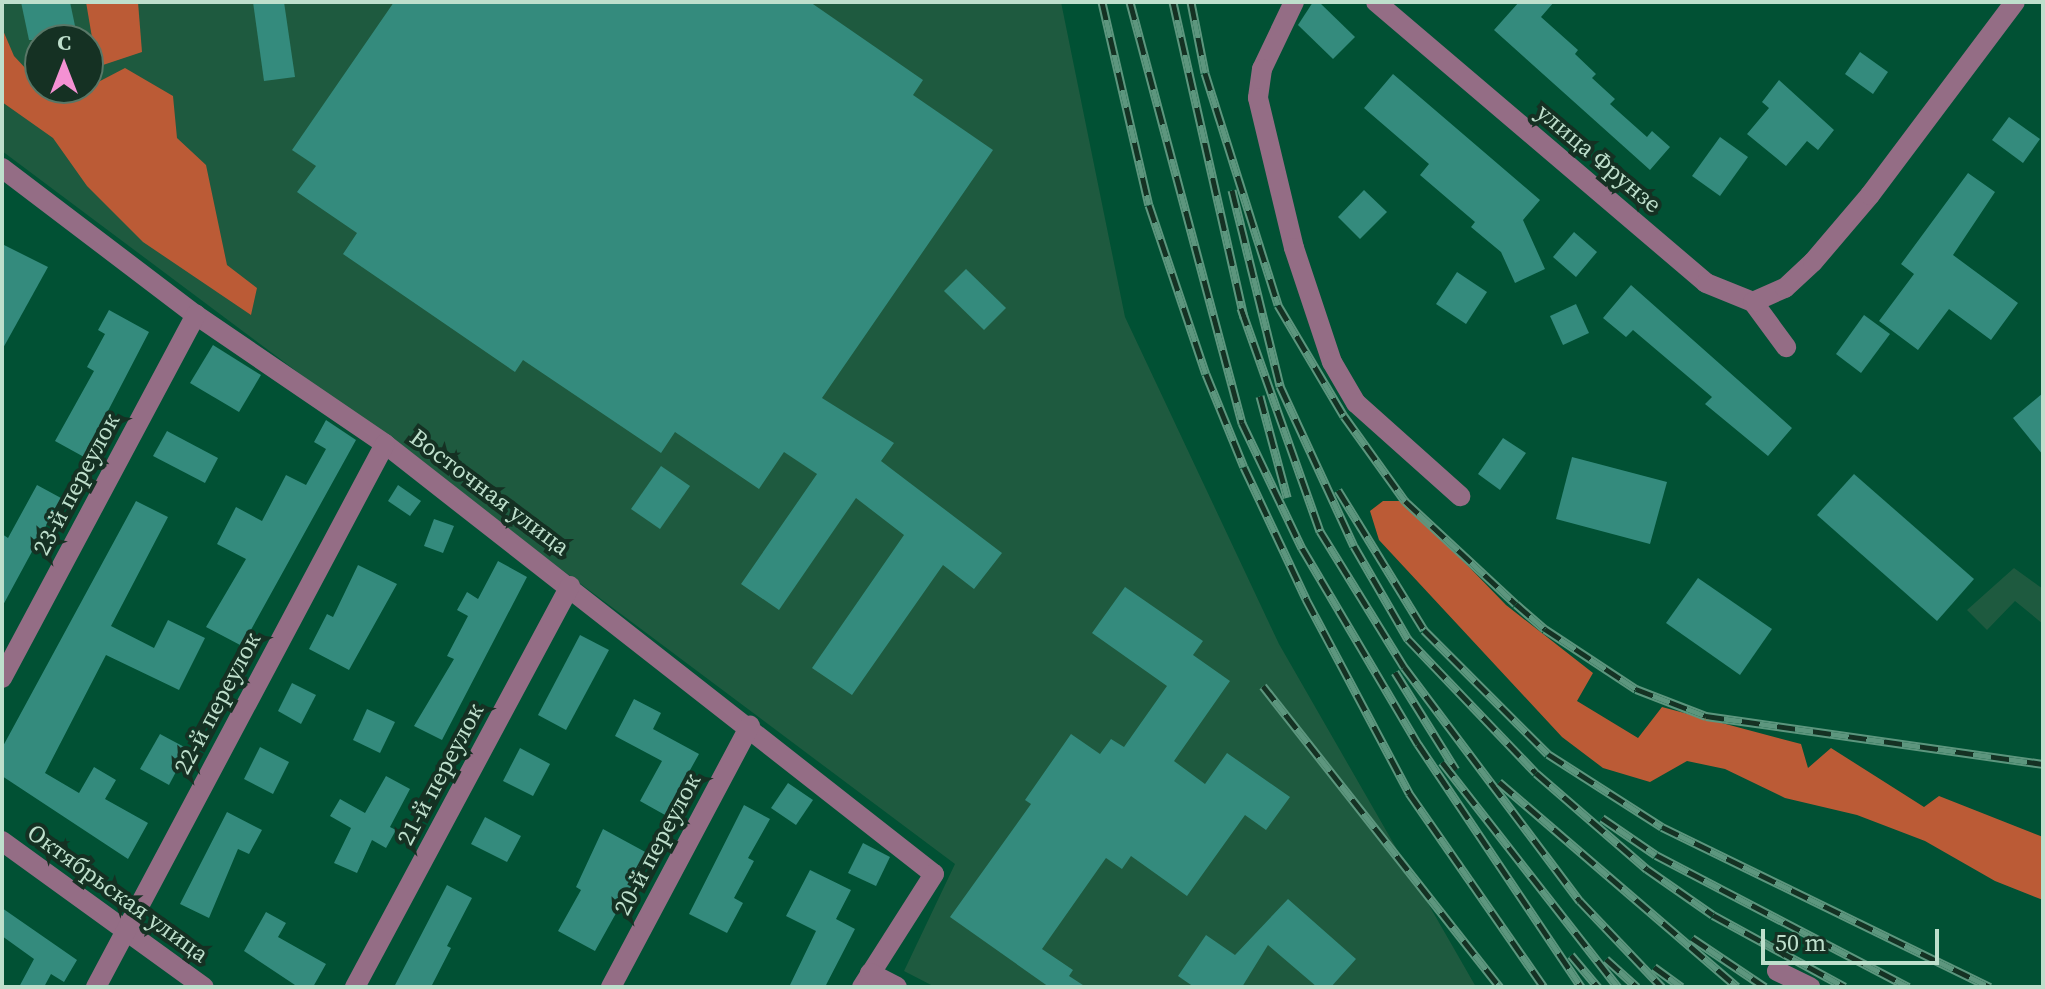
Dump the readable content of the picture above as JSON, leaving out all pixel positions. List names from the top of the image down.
{
  "streets": {
    "street": [
      "улица Фрунзе",
      "23-й переулок",
      "Восточная улица",
      "22-й переулок",
      "21-й переулок",
      "20-й переулок",
      "Октябрьская улица"
    ]
  },
  "crossings": [
    ["23-й переулок", "Восточная улица"],
    ["Восточная улица", "22-й переулок"],
    ["Восточная улица", "21-й переулок"],
    ["Восточная улица", "20-й переулок"],
    ["22-й переулок", "Октябрьская улица"]
  ],
  "scale_bar": "50 m",
  "north": "top"
}
